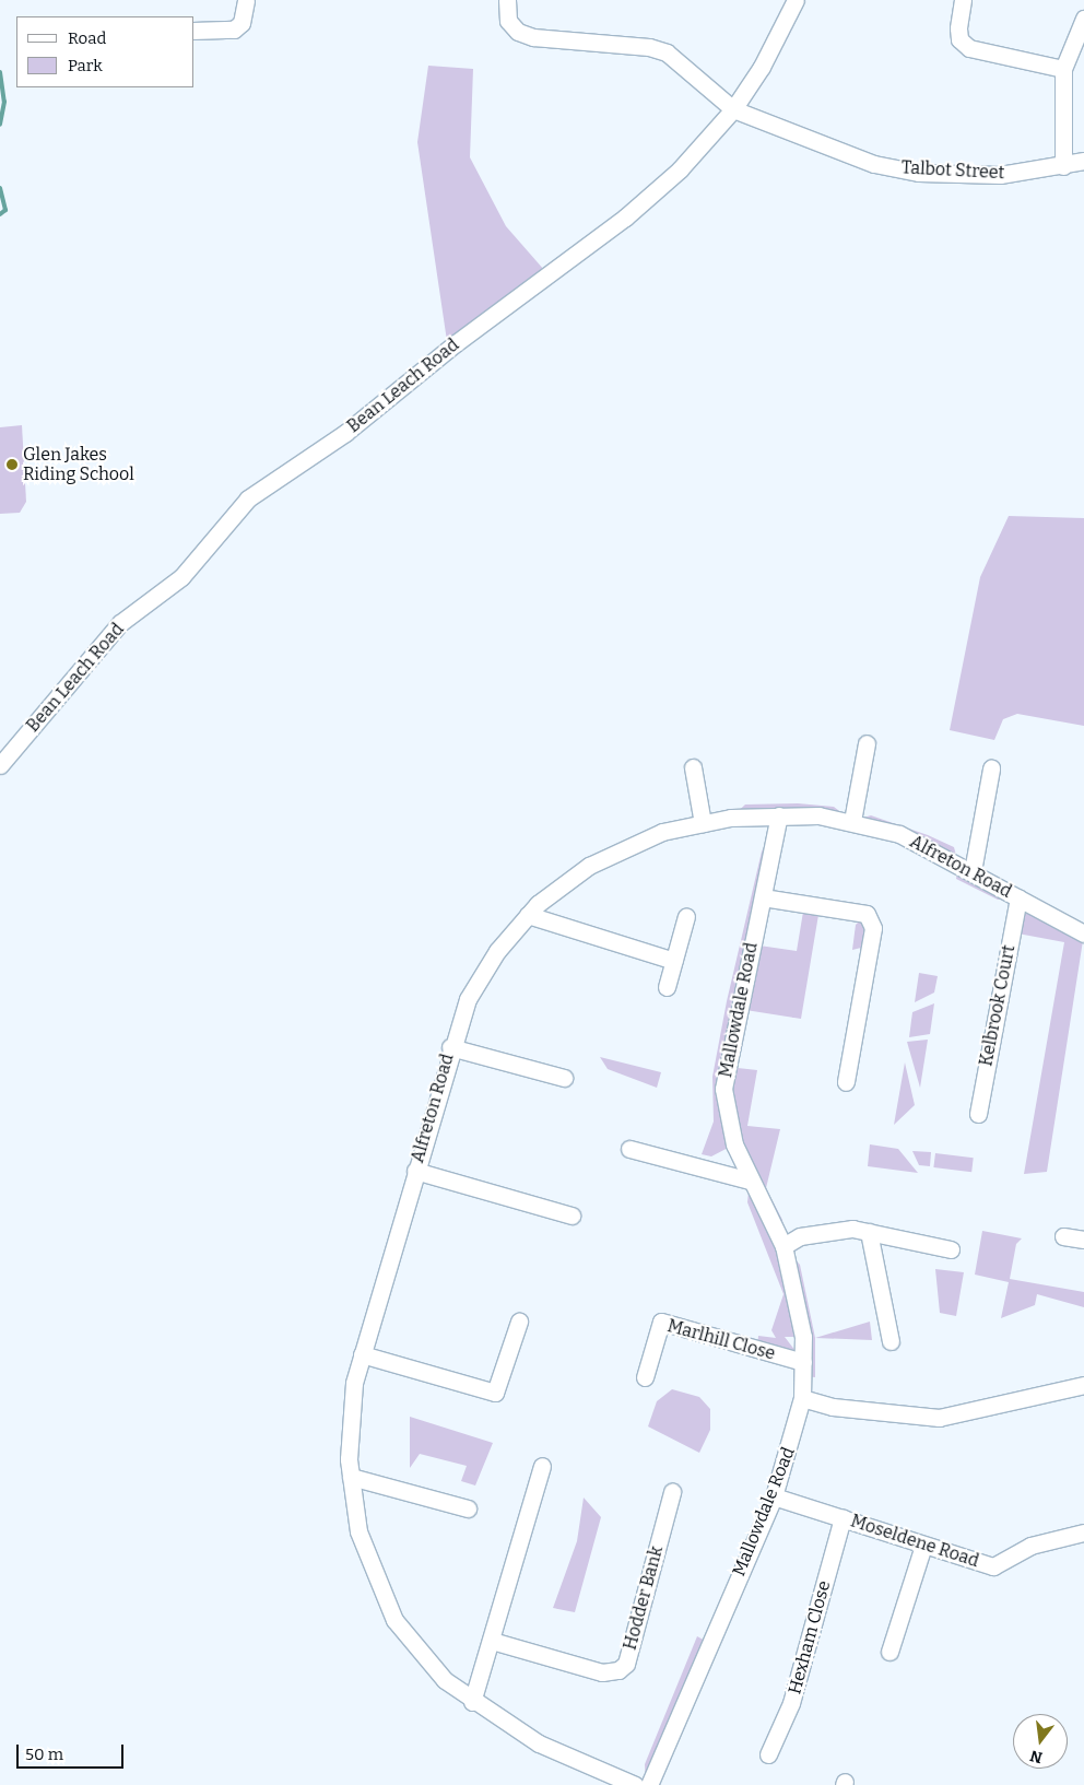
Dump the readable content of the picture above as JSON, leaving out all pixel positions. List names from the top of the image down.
{
  "streets": {
    "street": [
      "Talbot Street",
      "Bean Leach Road",
      "Alfreton Road",
      "Kelbrook Court",
      "Mallowdale Road",
      "Marlhill Close",
      "Moseldene Road",
      "Hodder Bank",
      "Hexham Close"
    ]
  },
  "crossings": [
    ["Talbot Street", "Bean Leach Road"],
    ["Alfreton Road", "Kelbrook Court"],
    ["Alfreton Road", "Mallowdale Road"],
    ["Mallowdale Road", "Marlhill Close"],
    ["Mallowdale Road", "Moseldene Road"],
    ["Moseldene Road", "Hexham Close"]
  ],
  "places": ["Glen Jakes Riding School"],
  "legend": ["Road", "Park"],
  "scale_bar": "50 m",
  "north": "bottom"
}
